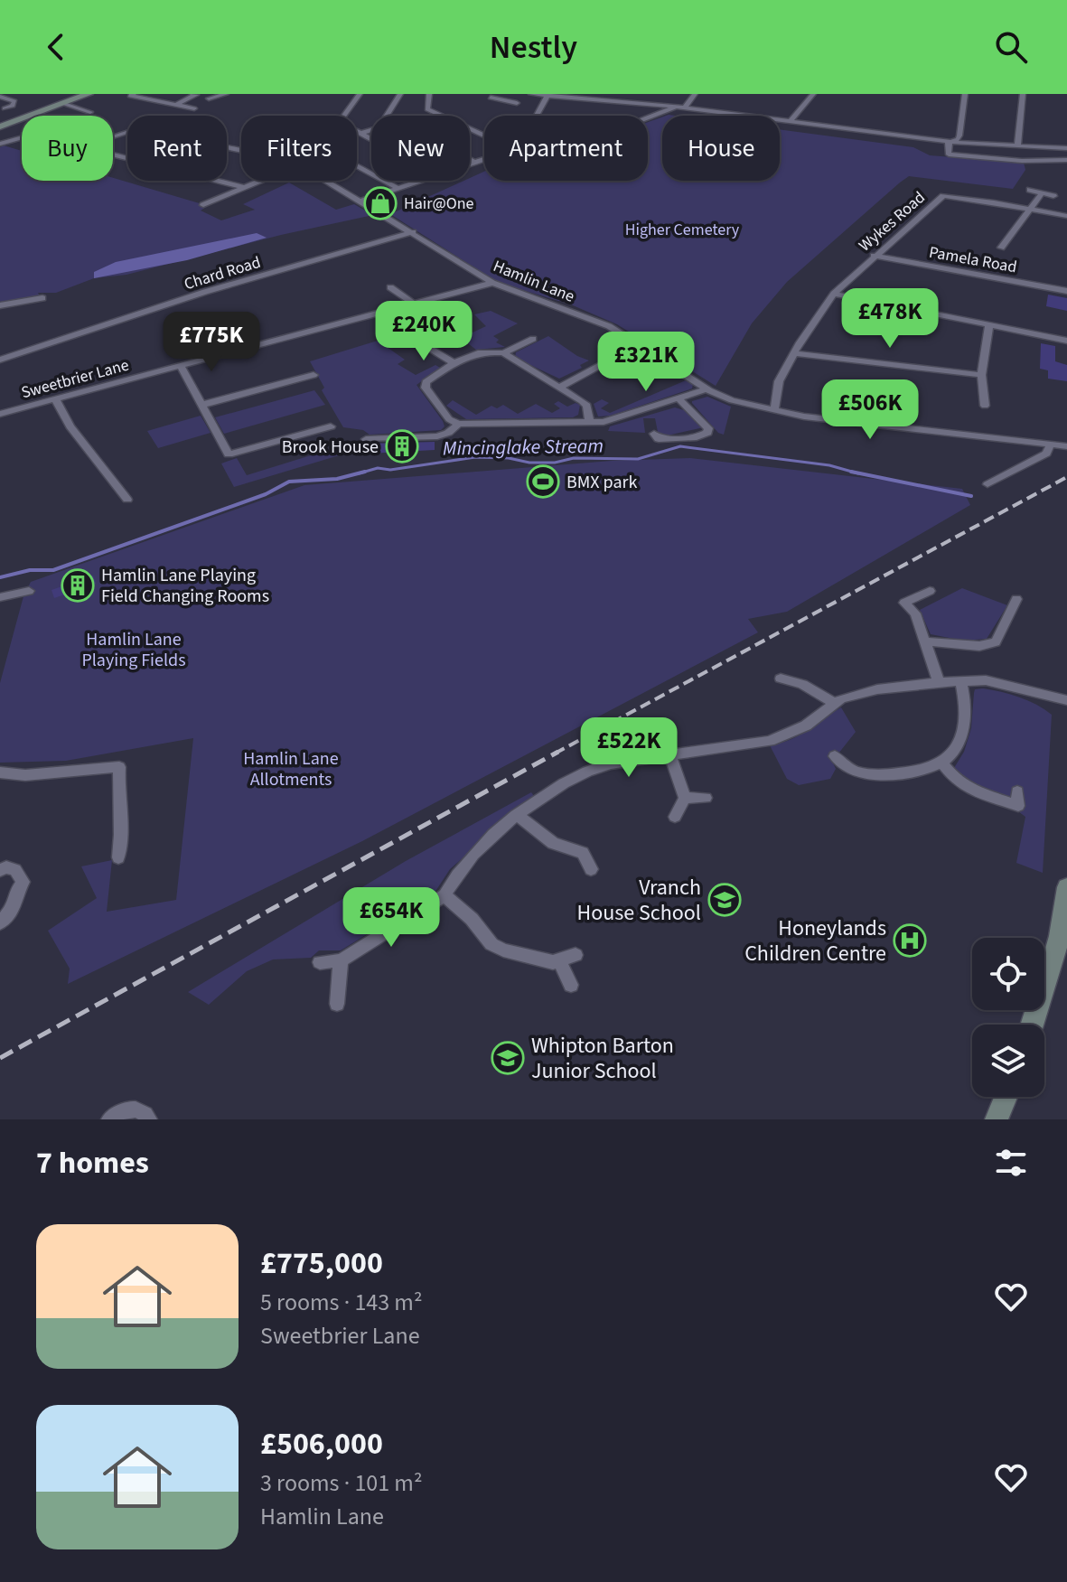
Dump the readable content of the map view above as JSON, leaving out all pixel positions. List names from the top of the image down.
{
  "streets": {
    "street": [
      "Wykes Road",
      "Pamela Road",
      "Chard Road",
      "Hamlin Lane",
      "Sweetbrier Lane"
    ]
  },
  "crossings": [
    ["Wykes Road", "Pamela Road"],
    ["Wykes Road", "Hamlin Lane"],
    ["Chard Road", "Hamlin Lane"],
    ["Hamlin Lane", "Sweetbrier Lane"]
  ],
  "water": ["Mincinglake Stream"],
  "parks": ["Higher Cemetery", "Hamlin Lane Playing Fields", "Hamlin Lane Allotments"],
  "places": {
    "shop": ["Hair@One"],
    "building": ["Brook House", "Hamlin Lane Playing Field Changing Rooms"],
    "sports": ["BMX park"],
    "school or university": ["Vranch House School", "Whipton Barton Junior School"],
    "hospital": ["Honeylands Children Centre"]
  },
  "page": {
    "header": "Nestly",
    "chip": [
      "Buy",
      "Rent",
      "Filters",
      "New",
      "Apartment",
      "House"
    ],
    "price": [
      "£478K",
      "£240K",
      "£775K",
      "£321K",
      "£506K",
      "£522K",
      "£654K"
    ],
    "heading": "7 homes",
    "list": [
      {
        "name": "£775,000",
        "note": "5 rooms · 143 m² · Sweetbrier Lane"
      },
      {
        "name": "£506,000",
        "note": "3 rooms · 101 m² · Hamlin Lane"
      }
    ]
  }
}
